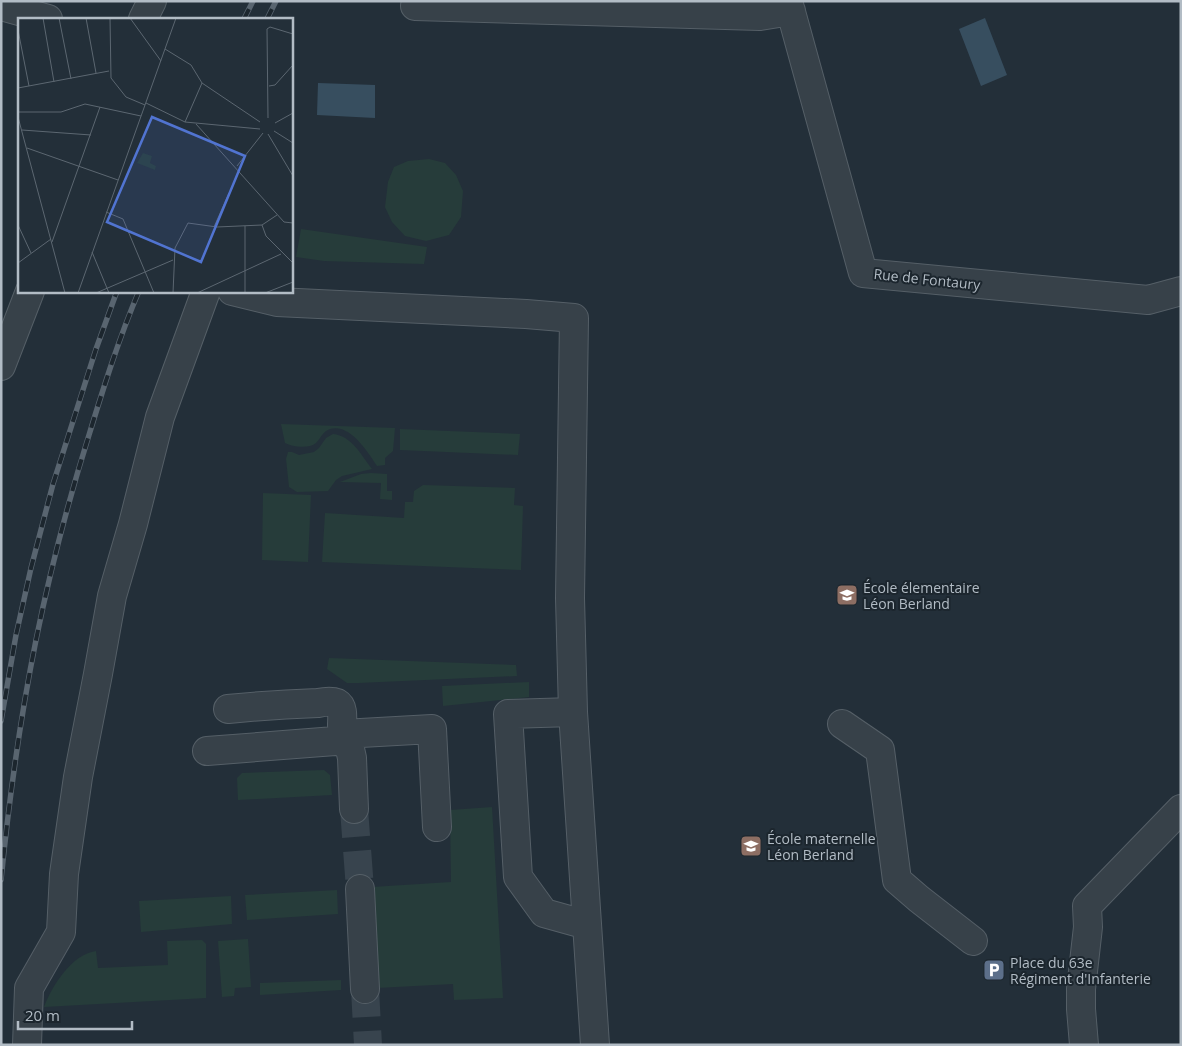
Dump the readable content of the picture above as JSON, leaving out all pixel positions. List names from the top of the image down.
{
  "streets": {
    "street": ["Rue de Fontaury"]
  },
  "places": {
    "school or university": ["École élementaire Léon Berland", "École maternelle Léon Berland"],
    "parking": ["Place du 63e Régiment d'Infanterie"]
  },
  "scale_bar": "20 m"
}
